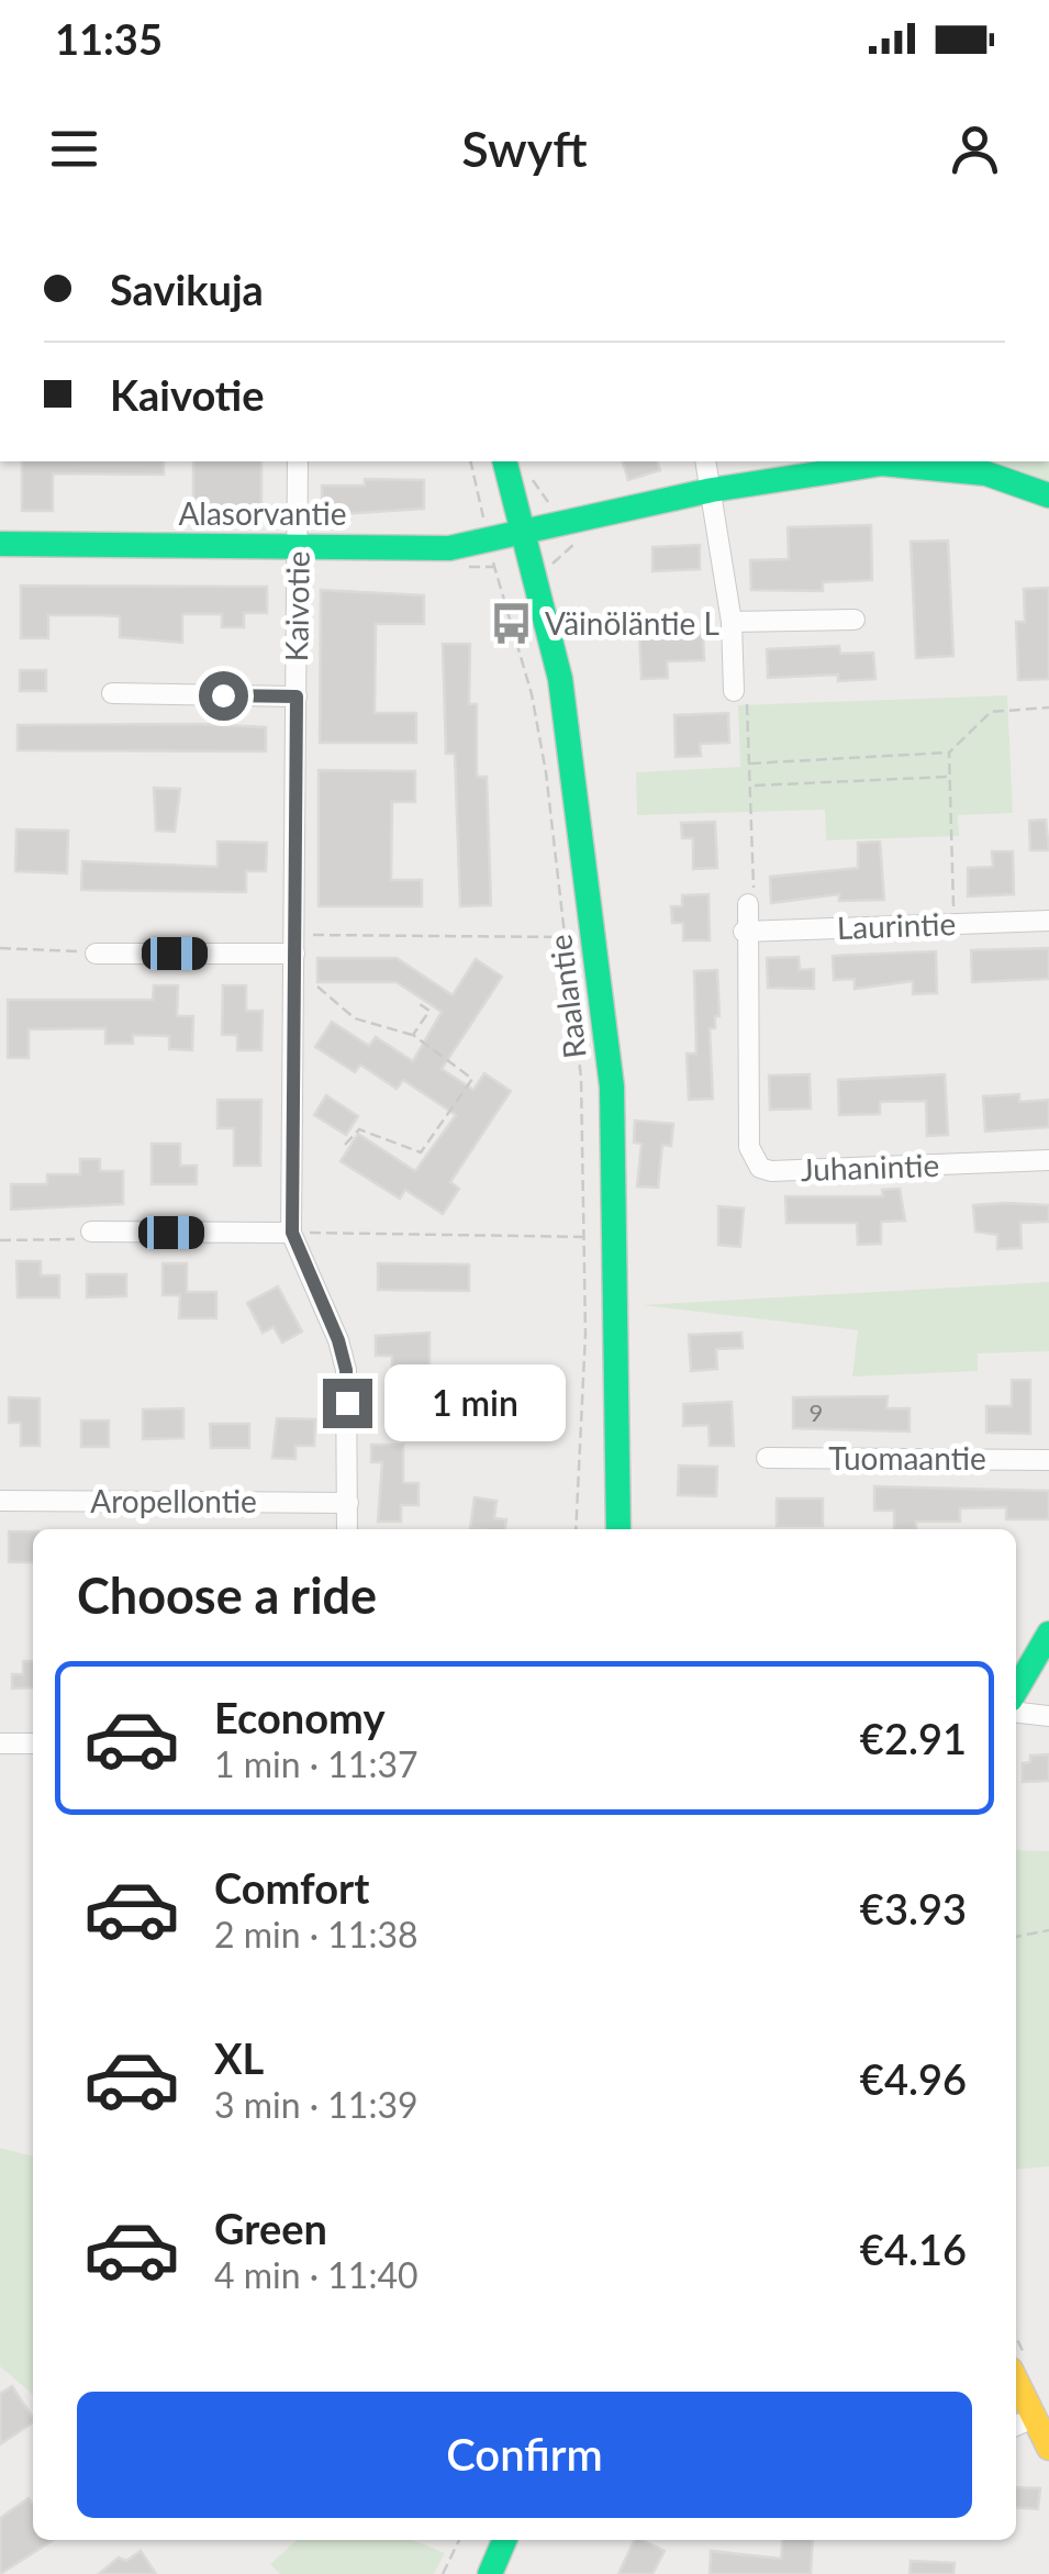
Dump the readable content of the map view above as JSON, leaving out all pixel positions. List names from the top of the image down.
{
  "streets": {
    "street": [
      "Alasorvantie",
      "Kaivotie",
      "Laurintie",
      "Raalantie",
      "Juhanintie",
      "Tuomaantie",
      "Aropellontie"
    ]
  },
  "crossings": [
    ["Alasorvantie", "Kaivotie"],
    ["Alasorvantie", "Raalantie"],
    ["Kaivotie", "Aropellontie"],
    ["Laurintie", "Juhanintie"]
  ],
  "places": {
    "bus stop": ["Väinöläntie L"]
  },
  "house_numbers": ["9"],
  "page": {
    "status": "11:35",
    "header": "Swyft",
    "banner": ["Savikuja", "Kaivotie"],
    "bubble": "1 min",
    "heading": "Choose a ride",
    "list": [
      {
        "name": "Economy",
        "note": "1 min · 11:37",
        "value": "€2.91"
      },
      {
        "name": "Comfort",
        "note": "2 min · 11:38",
        "value": "€3.93"
      },
      {
        "name": "XL",
        "note": "3 min · 11:39",
        "value": "€4.96"
      },
      {
        "name": "Green",
        "note": "4 min · 11:40",
        "value": "€4.16"
      }
    ],
    "buttons": "Confirm"
  }
}
